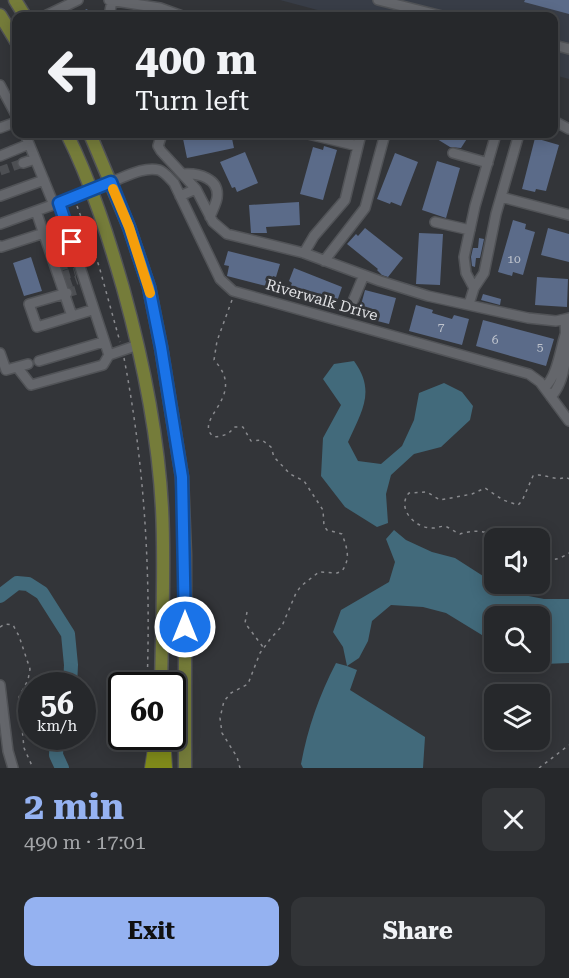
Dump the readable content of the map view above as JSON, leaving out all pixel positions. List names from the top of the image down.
{
  "streets": {
    "lane": ["Riverwalk Drive"]
  },
  "house_numbers": [
    "10",
    "7",
    "6",
    "5"
  ],
  "page": {
    "turn": ["400 m", "Turn left"],
    "speed": "56 km/h",
    "limit": "60",
    "heading": ["2 min", "490 m · 17:01"],
    "buttons": ["Exit", "Share"]
  }
}
